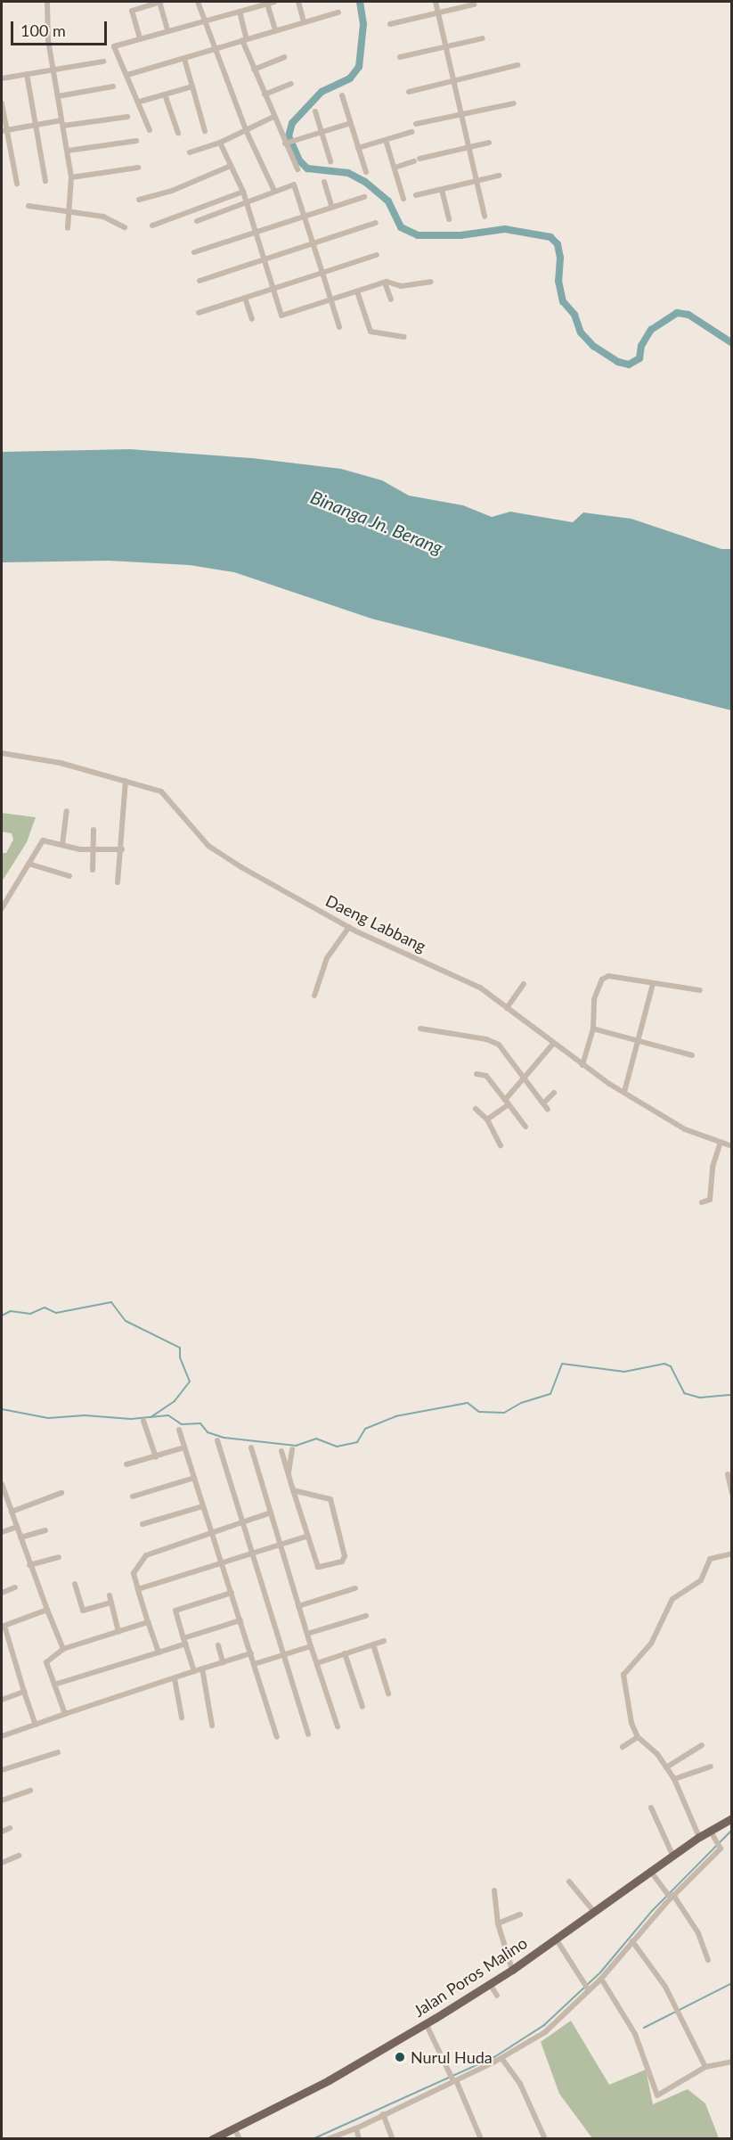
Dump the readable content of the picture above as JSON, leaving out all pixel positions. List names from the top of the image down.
{
  "streets": {
    "main road": ["Jalan Poros Malino"],
    "street": ["Daeng Labbang"]
  },
  "water": ["Binanga Jn. Berang"],
  "places": ["Nurul Huda"],
  "scale_bar": "100 m"
}
